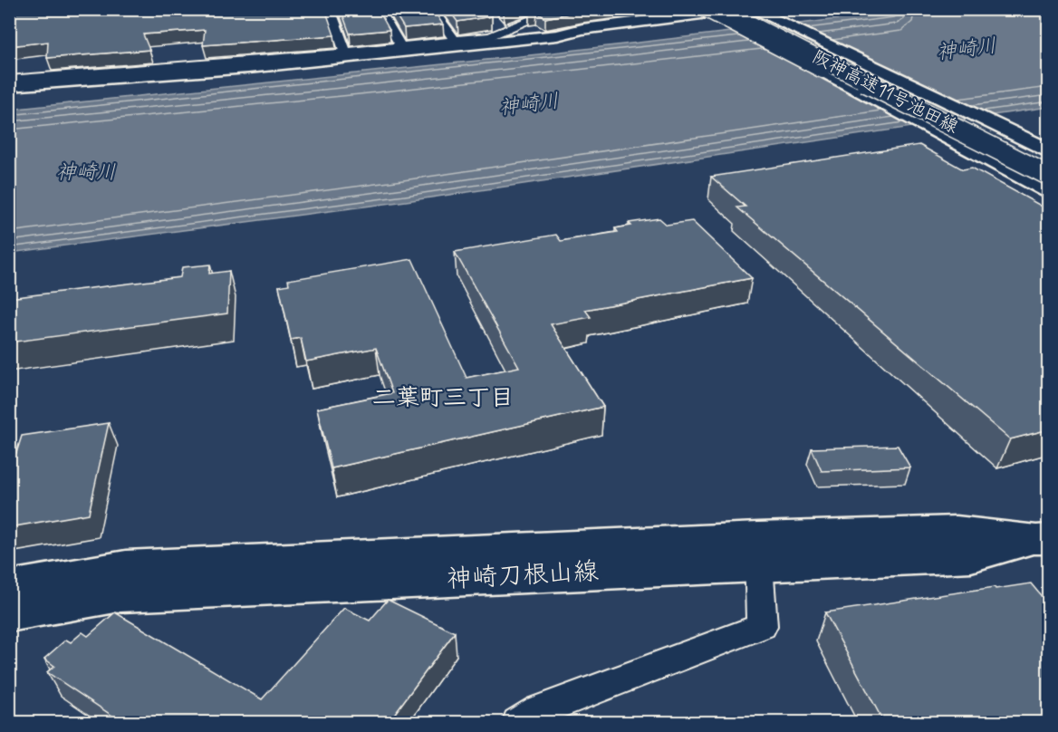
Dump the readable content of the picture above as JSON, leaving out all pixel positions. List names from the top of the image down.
{
  "streets": {
    "main road": ["阪神高速11号池田線", "神崎刀根山線"]
  },
  "districts": ["二葉町三丁目"],
  "water": ["神崎川"]
}
